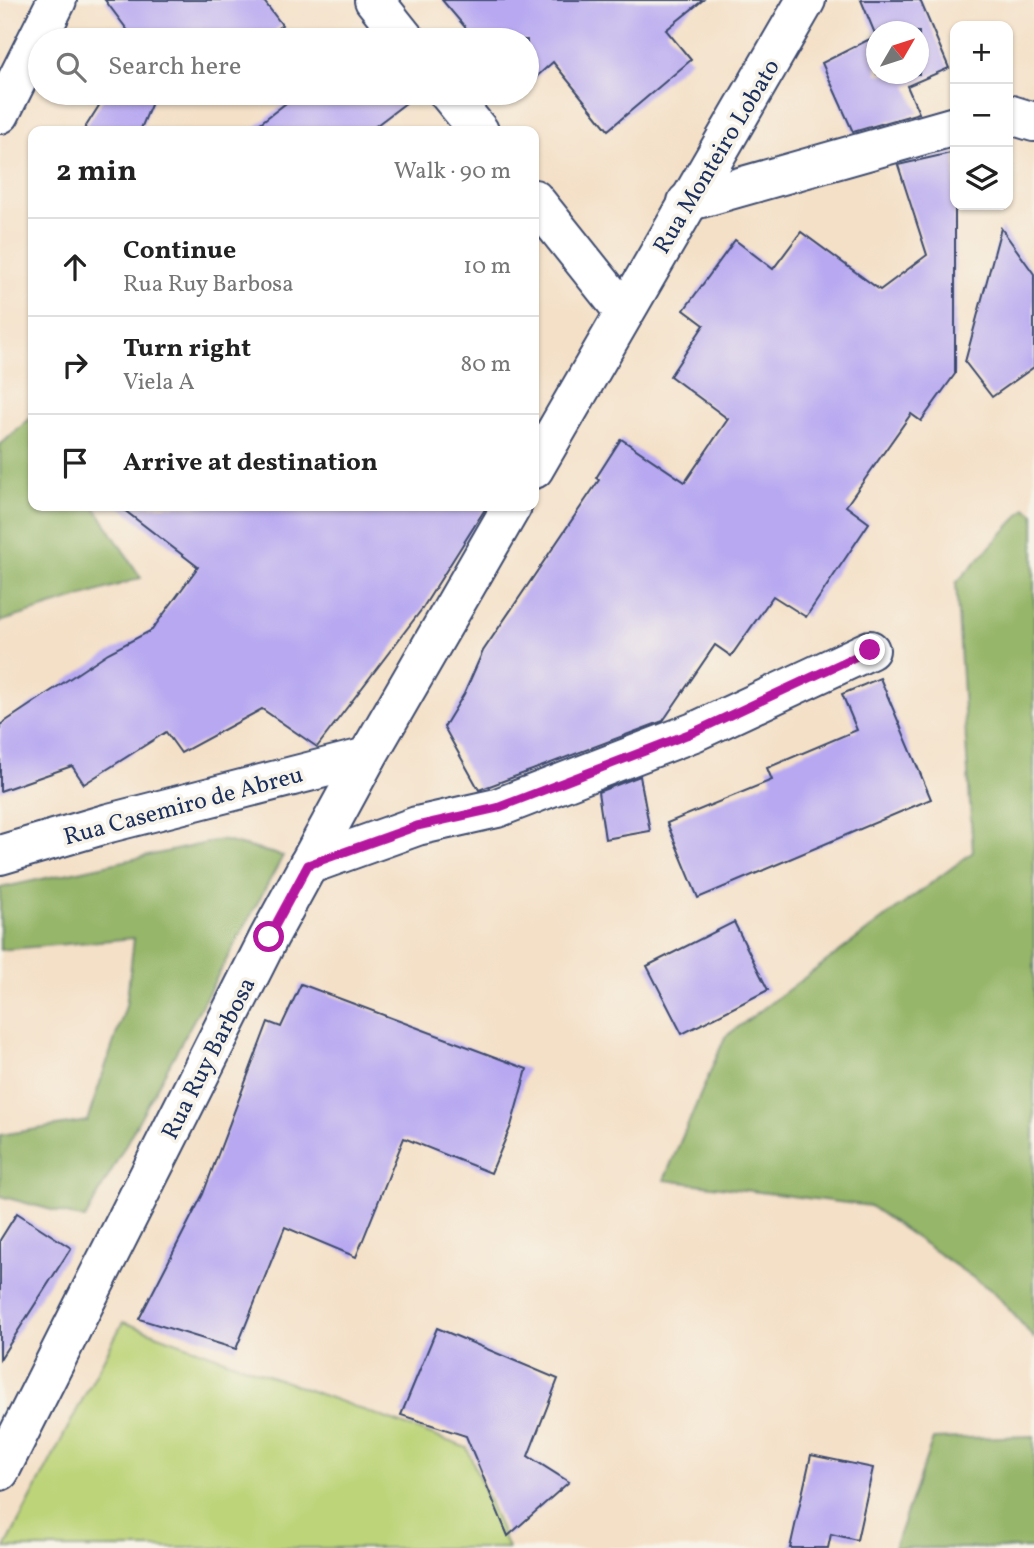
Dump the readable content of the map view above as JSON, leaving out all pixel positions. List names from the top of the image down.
{
  "streets": {
    "street": ["Rua Monteiro Lobato", "Rua Casemiro de Abreu", "Rua Ruy Barbosa"]
  },
  "crossings": [
    ["Rua Casemiro de Abreu", "Rua Ruy Barbosa"]
  ],
  "north": "top right",
  "page": {
    "map_buttons": ["+", "−"],
    "search": "Search here",
    "heading": ["2 min", "Walk · 90 m"],
    "list": [
      ["Continue", "Rua Ruy Barbosa", "10 m"],
      ["Turn right", "Viela A", "80 m"],
      "Arrive at destination"
    ]
  }
}
